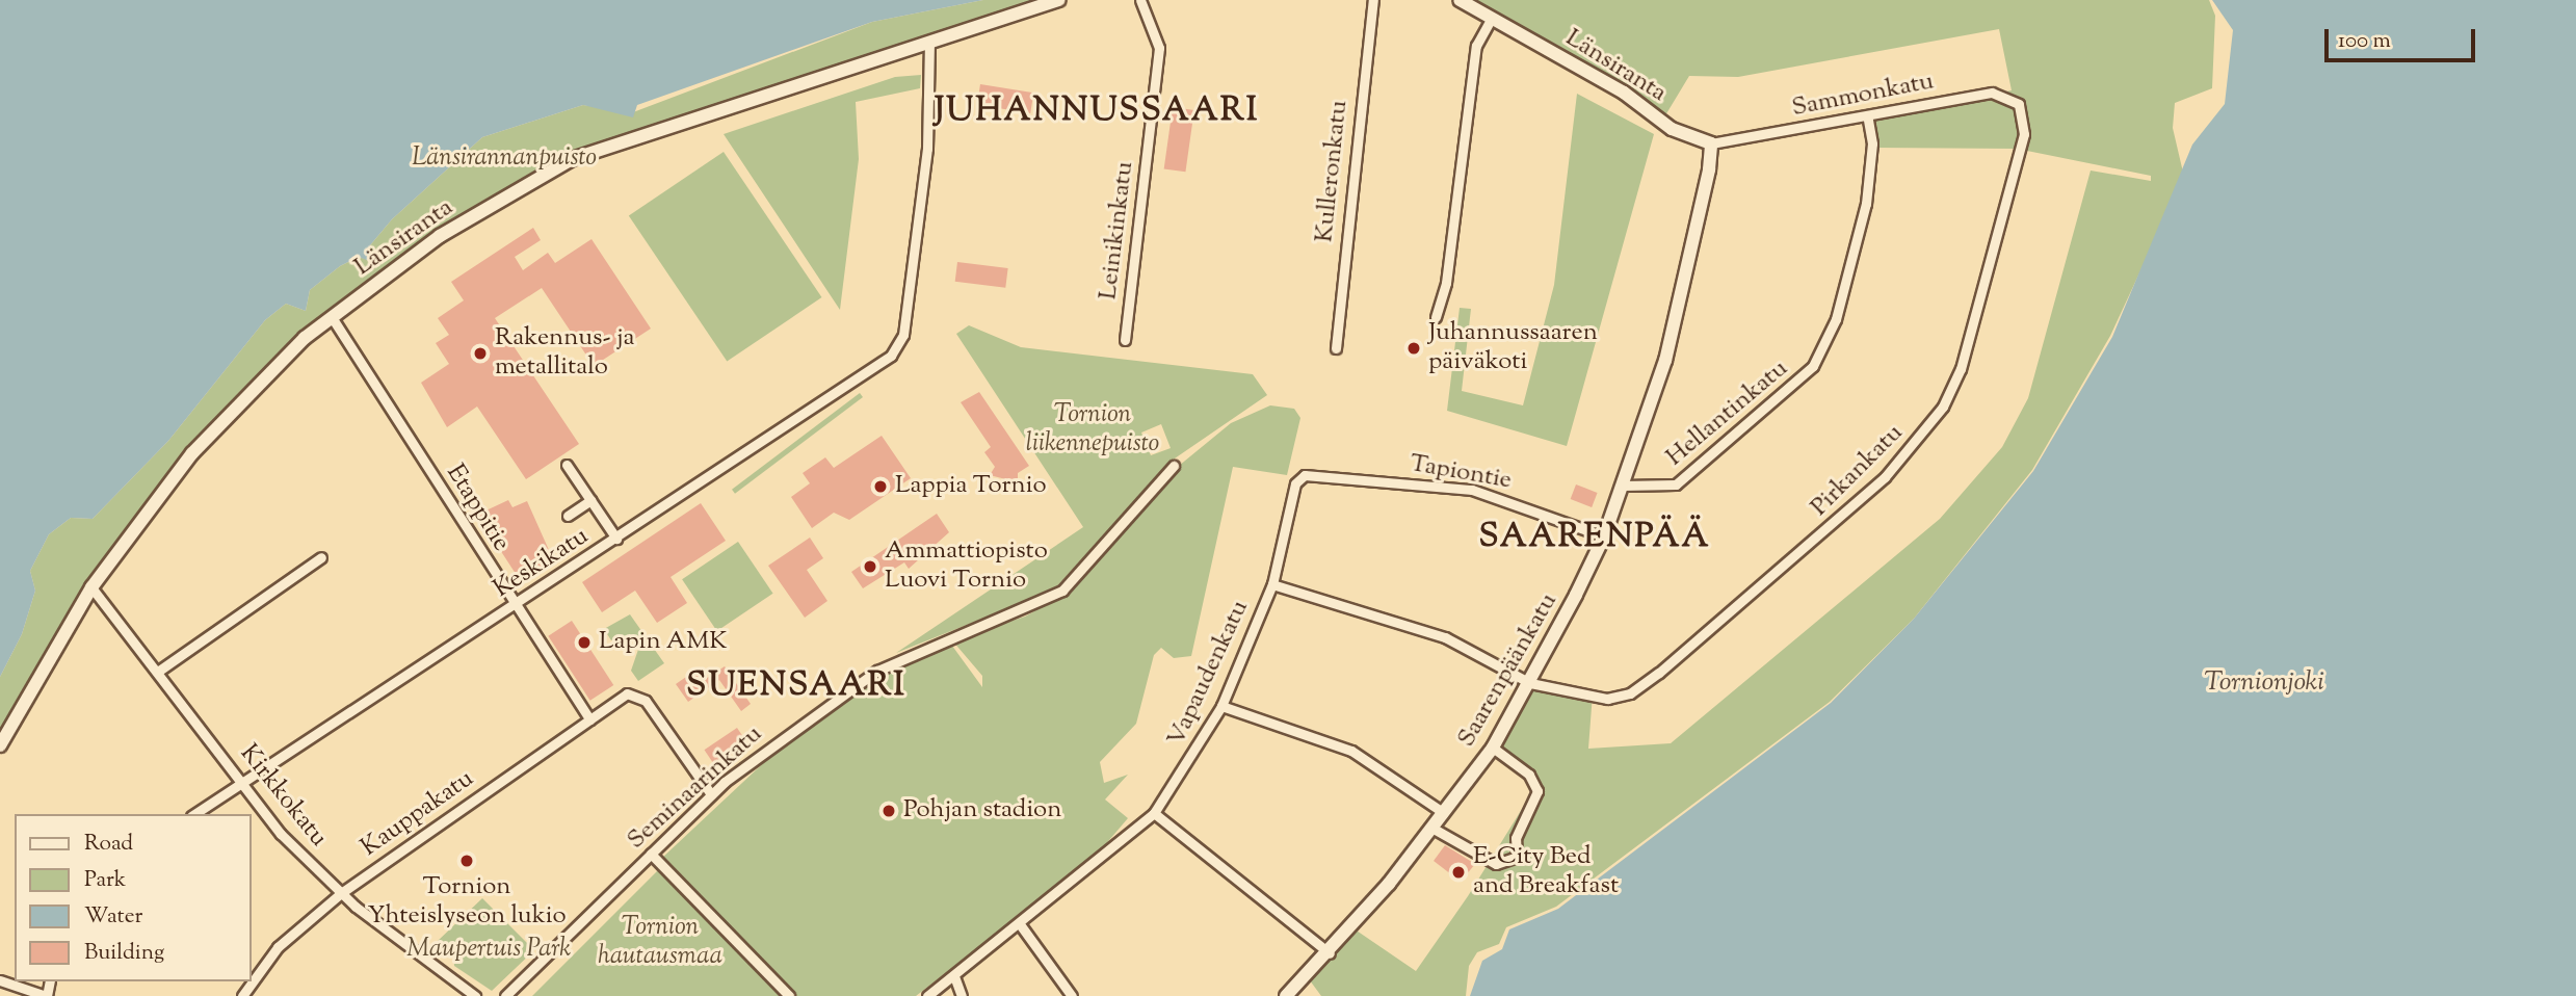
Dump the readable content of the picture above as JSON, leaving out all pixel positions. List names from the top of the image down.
{
  "streets": {
    "street": [
      "Länsiranta",
      "Sammonkatu",
      "Kulleronkatu",
      "Leinikinkatu",
      "Hellantinkatu",
      "Pirkankatu",
      "Tapiontie",
      "Etappitie",
      "Keskikatu",
      "Saarenpäänkatu",
      "Vapaudenkatu",
      "Seminaarinkatu",
      "Kirkkokatu",
      "Kauppakatu"
    ]
  },
  "crossings": [
    ["Länsiranta", "Sammonkatu"],
    ["Länsiranta", "Etappitie"],
    ["Länsiranta", "Keskikatu"],
    ["Länsiranta", "Saarenpäänkatu"],
    ["Länsiranta", "Kirkkokatu"],
    ["Sammonkatu", "Hellantinkatu"],
    ["Sammonkatu", "Pirkankatu"],
    ["Sammonkatu", "Saarenpäänkatu"],
    ["Hellantinkatu", "Saarenpäänkatu"],
    ["Pirkankatu", "Saarenpäänkatu"],
    ["Pirkankatu", "Vapaudenkatu"],
    ["Tapiontie", "Saarenpäänkatu"],
    ["Tapiontie", "Vapaudenkatu"],
    ["Etappitie", "Keskikatu"],
    ["Etappitie", "Kauppakatu"],
    ["Keskikatu", "Kirkkokatu"],
    ["Seminaarinkatu", "Kauppakatu"],
    ["Kirkkokatu", "Kauppakatu"]
  ],
  "districts": ["JUHANNUSSAARI", "SAARENPÄÄ", "SUENSAARI"],
  "water": ["Tornionjoki"],
  "parks": [
    "Länsirannanpuisto",
    "Tornion liikennepuisto",
    "Tornion hautausmaa",
    "Maupertuis Park"
  ],
  "places": [
    "Juhannussaaren päiväkoti",
    "Rakennus- ja metallitalo",
    "Lappia Tornio",
    "Ammattiopisto Luovi Tornio",
    "Lapin AMK",
    "Pohjan stadion",
    "Tornion Yhteislyseon lukio",
    "E-City Bed and Breakfast"
  ],
  "legend": [
    "Road",
    "Park",
    "Water",
    "Building"
  ],
  "scale_bar": "100 m"
}
